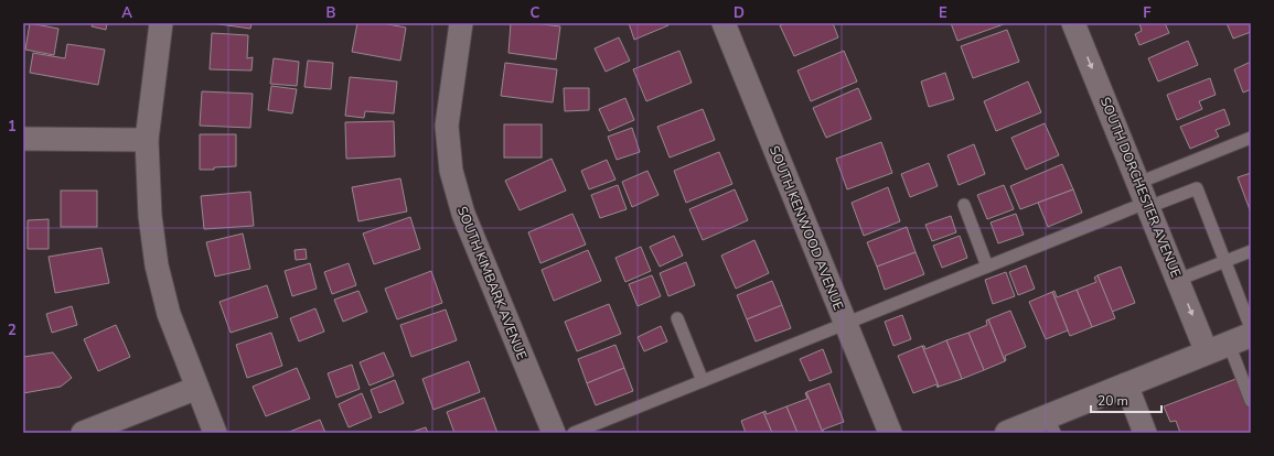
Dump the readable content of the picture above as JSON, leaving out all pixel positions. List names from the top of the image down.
{
  "streets": {
    "street": ["SOUTH DORCHESTER AVENUE", "SOUTH KENWOOD AVENUE", "SOUTH KIMBARK AVENUE"]
  },
  "one_way": ["SOUTH DORCHESTER AVENUE"],
  "scale_bar": "20 m",
  "grid": {
    "columns": [
      "A",
      "B",
      "C",
      "D",
      "E",
      "F"
    ],
    "rows": ["1", "2"]
  }
}
